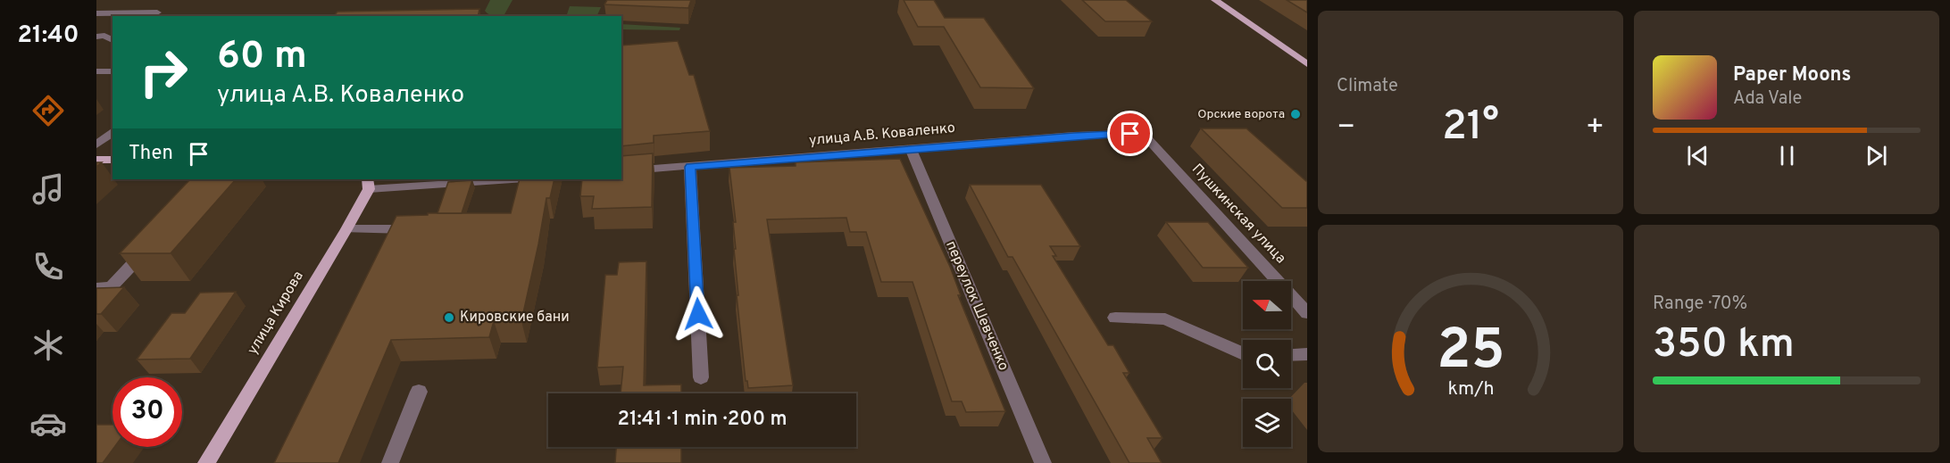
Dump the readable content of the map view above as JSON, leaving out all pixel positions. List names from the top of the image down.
{
  "streets": {
    "main road": ["улица Кирова"],
    "street": ["улица А.В. Коваленко", "Пушкинская улица", "переулок Шевченко"]
  },
  "crossings": [
    ["улица А.В. Коваленко", "Пушкинская улица"],
    ["улица А.В. Коваленко", "переулок Шевченко"]
  ],
  "places": ["Орские ворота", "Кировские бани"],
  "north": "left",
  "page": {
    "tabs": "21:40",
    "tile": [
      "Climate",
      ["Range · 70%", "350 km"]
    ],
    "turn": ["60 m", "улица А.В. Коваленко"],
    "song": ["Paper Moons", "Ada Vale"],
    "heat": ["−", "21°", "+"],
    "then": "Then",
    "limit": "30",
    "trip": "21:41 · 1 min · 200 m",
    "gauge": ["25", "km/h"]
  }
}
